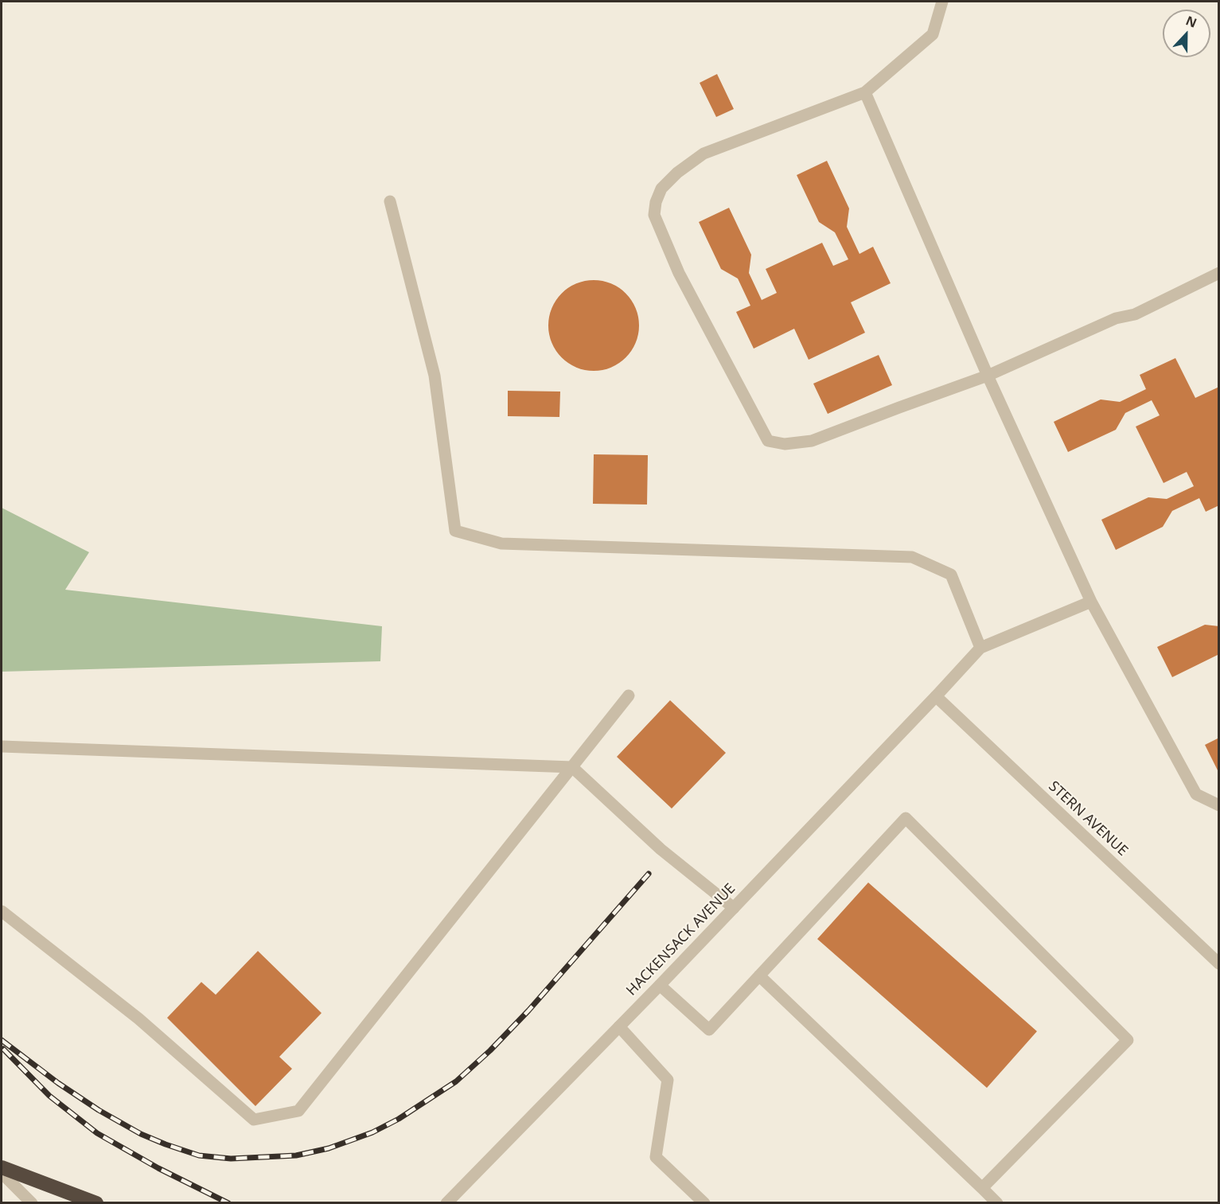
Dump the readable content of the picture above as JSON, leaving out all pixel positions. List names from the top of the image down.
{
  "streets": {
    "street": ["STERN AVENUE", "HACKENSACK AVENUE"]
  },
  "crossings": [
    ["STERN AVENUE", "HACKENSACK AVENUE"]
  ],
  "north": "top"
}
